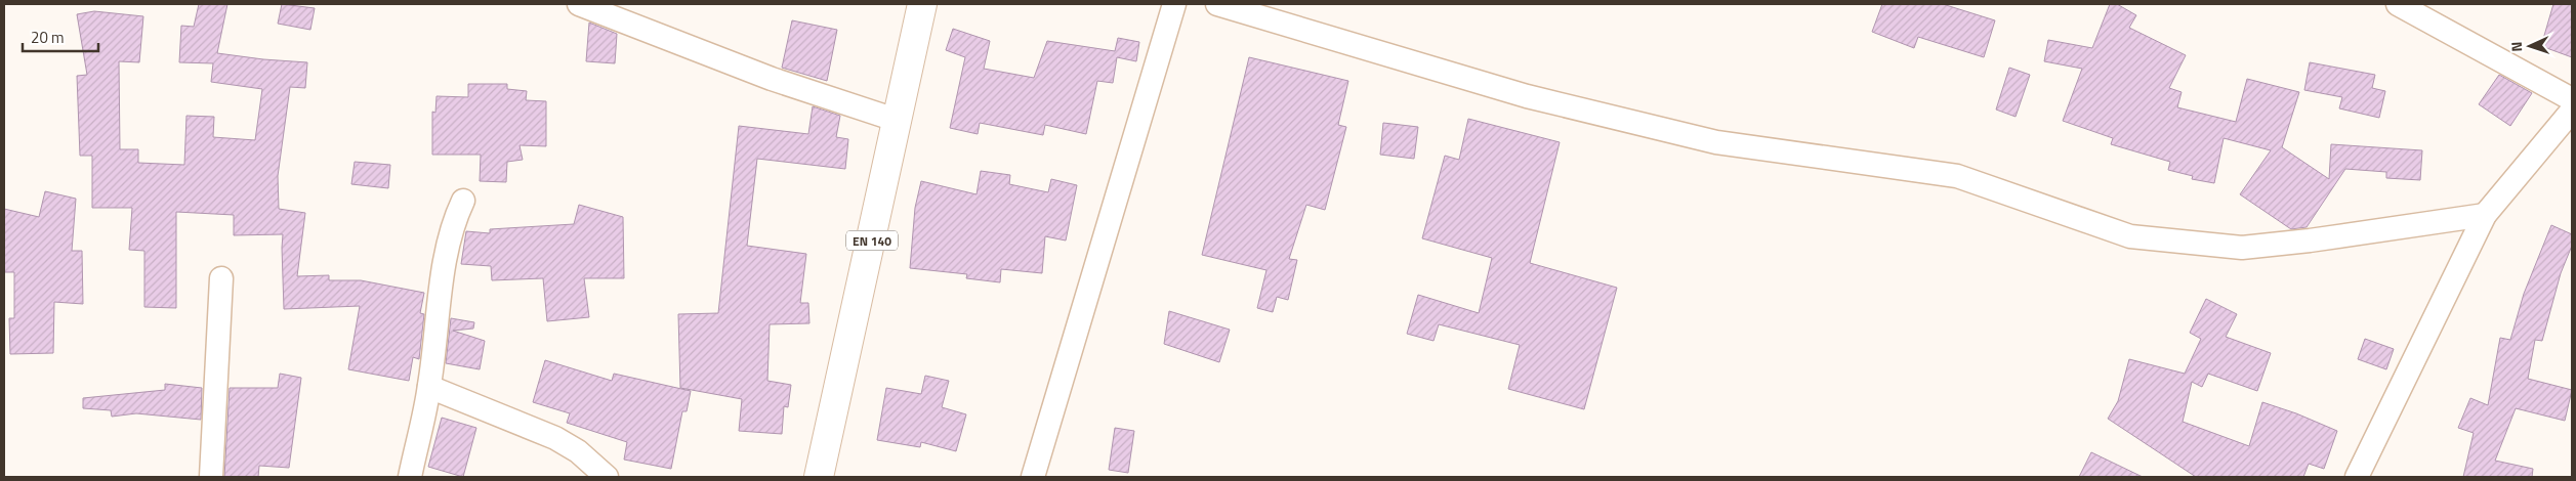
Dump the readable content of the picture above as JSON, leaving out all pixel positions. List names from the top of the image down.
{
  "streets": {
    "main road": ["EN 140"]
  },
  "scale_bar": "20 m",
  "north": "left"
}
